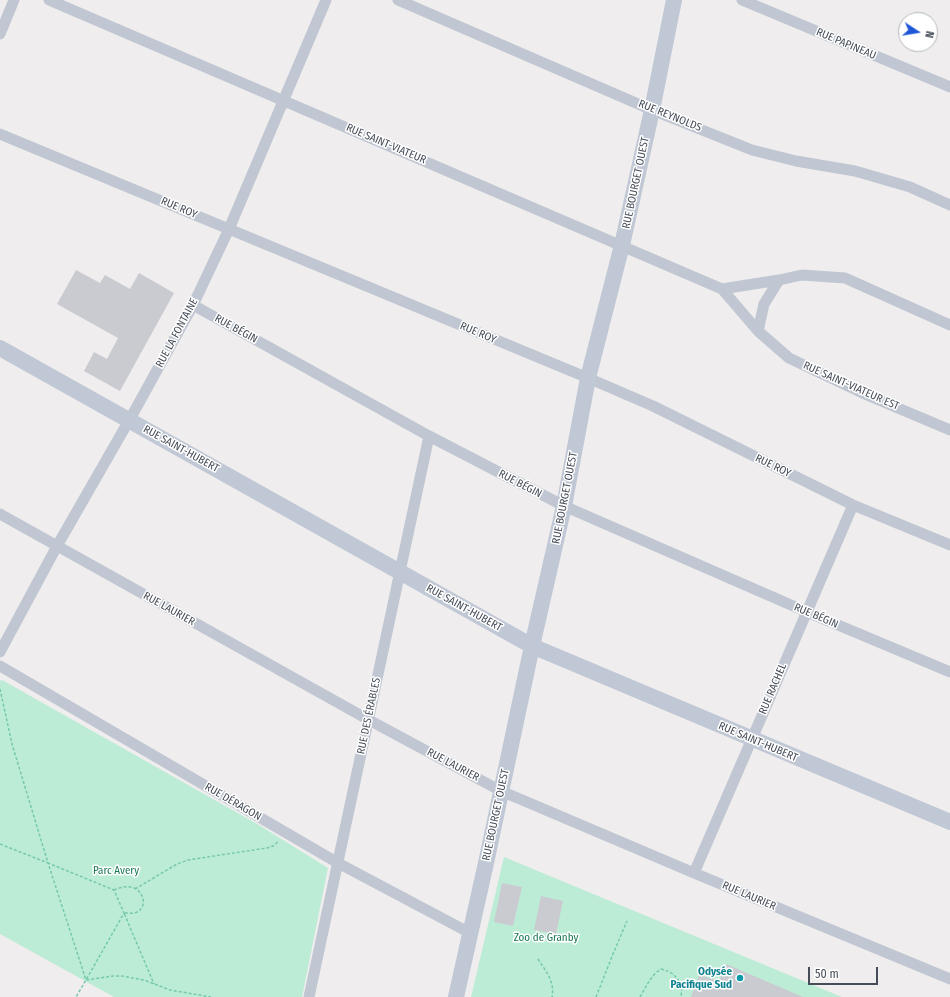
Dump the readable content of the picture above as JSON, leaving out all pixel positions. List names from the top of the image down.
{
  "streets": {
    "street": [
      "RUE PAPINEAU",
      "RUE REYNOLDS",
      "RUE SAINT-VIATEUR",
      "RUE BOURGET OUEST",
      "RUE ROY",
      "RUE BÉGIN",
      "RUE LA FONTAINE",
      "RUE SAINT-VIATEUR EST",
      "RUE SAINT-HUBERT",
      "RUE LAURIER",
      "RUE RACHEL",
      "RUE DES ÉRABLES",
      "RUE DÉRAGON"
    ]
  },
  "crossings": [
    ["RUE REYNOLDS", "RUE BOURGET OUEST"],
    ["RUE SAINT-VIATEUR", "RUE BOURGET OUEST"],
    ["RUE SAINT-VIATEUR", "RUE LA FONTAINE"],
    ["RUE SAINT-VIATEUR", "RUE SAINT-VIATEUR EST"],
    ["RUE BOURGET OUEST", "RUE ROY"],
    ["RUE BOURGET OUEST", "RUE BÉGIN"],
    ["RUE BOURGET OUEST", "RUE SAINT-HUBERT"],
    ["RUE BOURGET OUEST", "RUE LAURIER"],
    ["RUE BOURGET OUEST", "RUE DÉRAGON"],
    ["RUE ROY", "RUE LA FONTAINE"],
    ["RUE ROY", "RUE RACHEL"],
    ["RUE BÉGIN", "RUE LA FONTAINE"],
    ["RUE BÉGIN", "RUE RACHEL"],
    ["RUE BÉGIN", "RUE DES ÉRABLES"],
    ["RUE LA FONTAINE", "RUE SAINT-HUBERT"],
    ["RUE LA FONTAINE", "RUE LAURIER"],
    ["RUE SAINT-HUBERT", "RUE RACHEL"],
    ["RUE SAINT-HUBERT", "RUE DES ÉRABLES"],
    ["RUE LAURIER", "RUE RACHEL"],
    ["RUE LAURIER", "RUE DES ÉRABLES"],
    ["RUE DES ÉRABLES", "RUE DÉRAGON"]
  ],
  "parks": ["Parc Avery", "Zoo de Granby"],
  "places": ["Odysée Pacifique Sud"],
  "scale_bar": "50 m",
  "north": "right"
}
